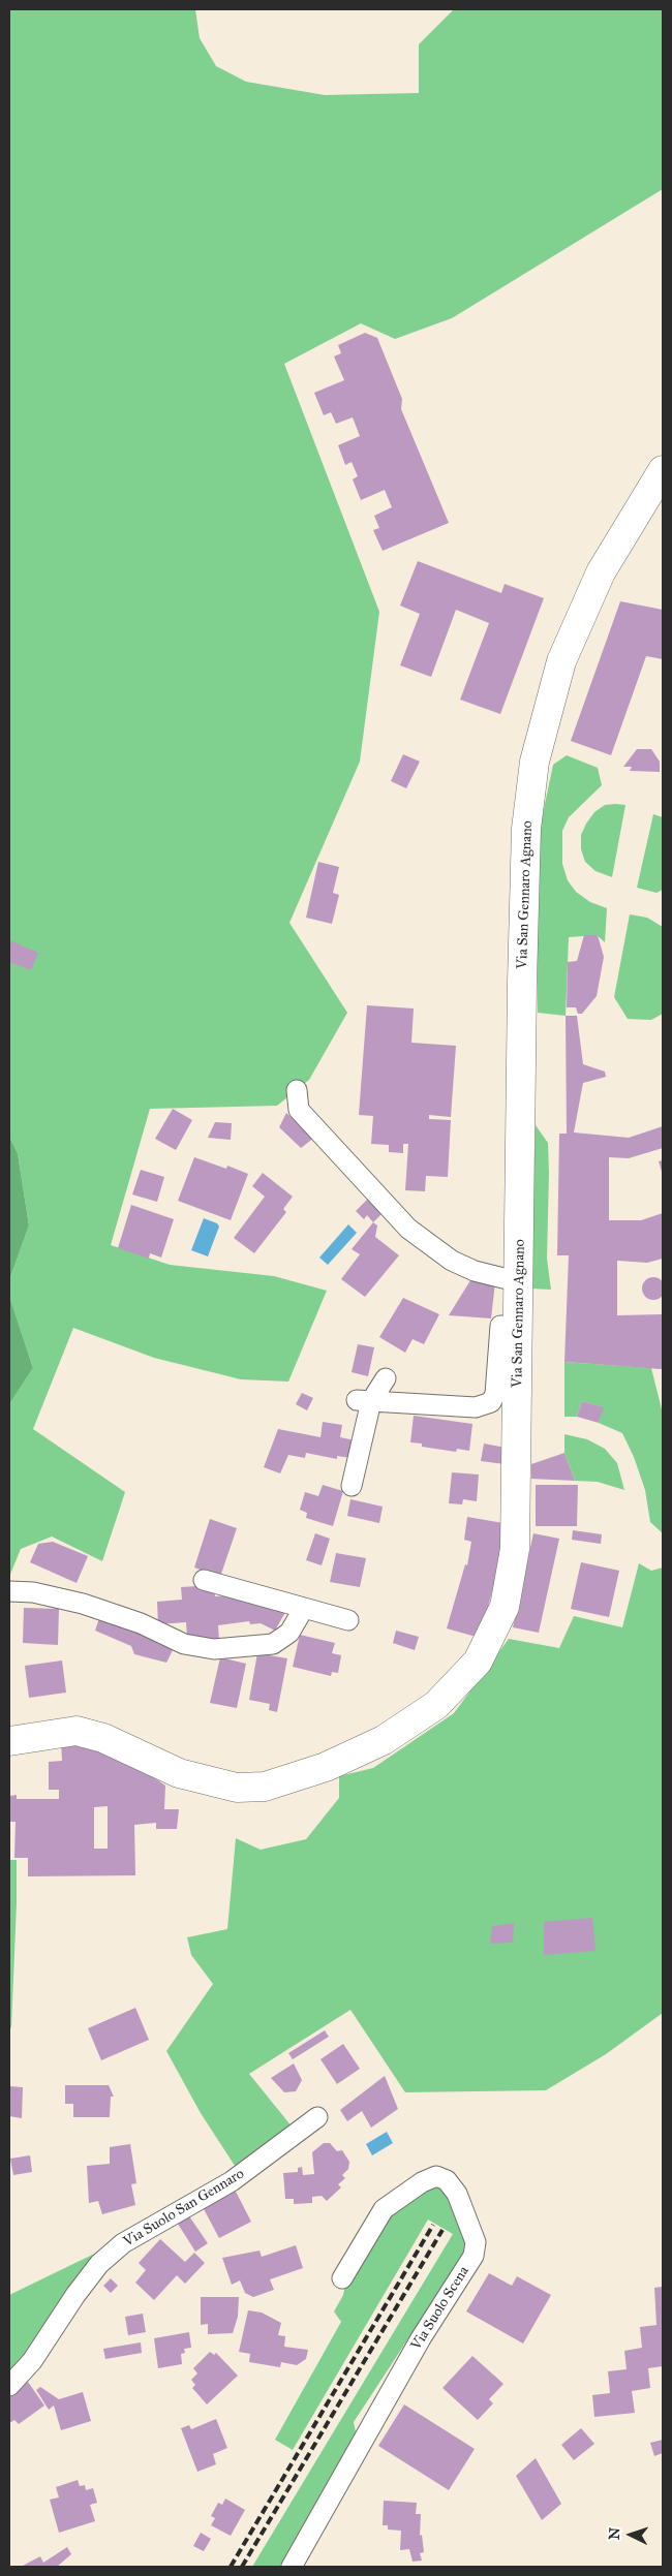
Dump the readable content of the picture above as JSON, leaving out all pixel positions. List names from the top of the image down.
{
  "streets": {
    "main road": ["Via San Gennaro Agnano"],
    "street": ["Via Suolo San Gennaro", "Via Suolo Scena"]
  },
  "north": "left"
}
